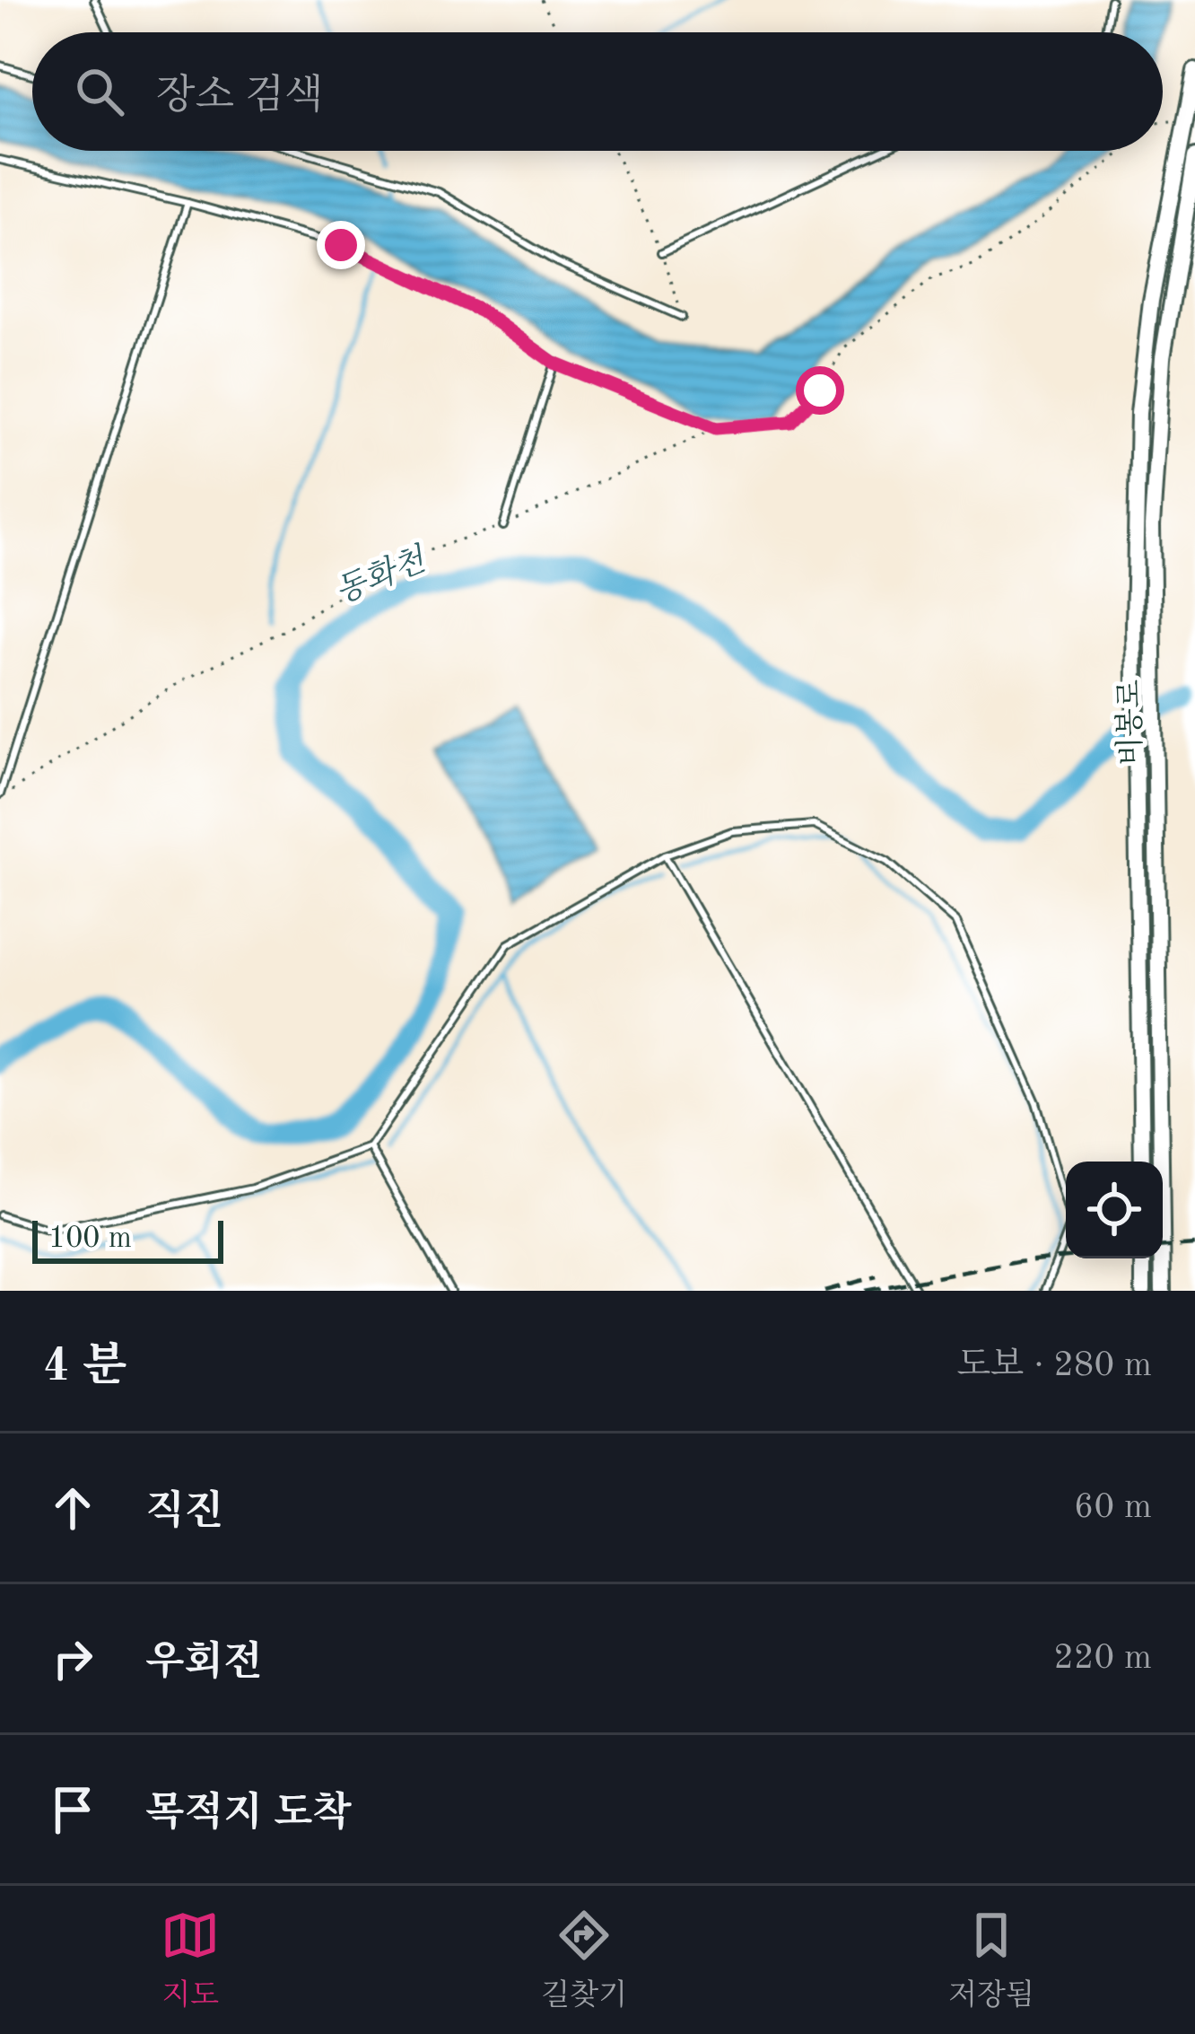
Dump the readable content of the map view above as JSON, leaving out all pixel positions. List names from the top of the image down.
{
  "streets": {
    "street": ["비봉로"]
  },
  "water": ["동화천"],
  "scale_bar": "100 m",
  "page": {
    "search": "장소 검색",
    "scale": "100 m",
    "heading": ["4 분", "도보 · 280 m"],
    "list": [
      ["직진", "60 m"],
      ["우회전", "220 m"],
      "목적지 도착"
    ],
    "nav": ["지도", "길찾기", "저장됨"]
  }
}
